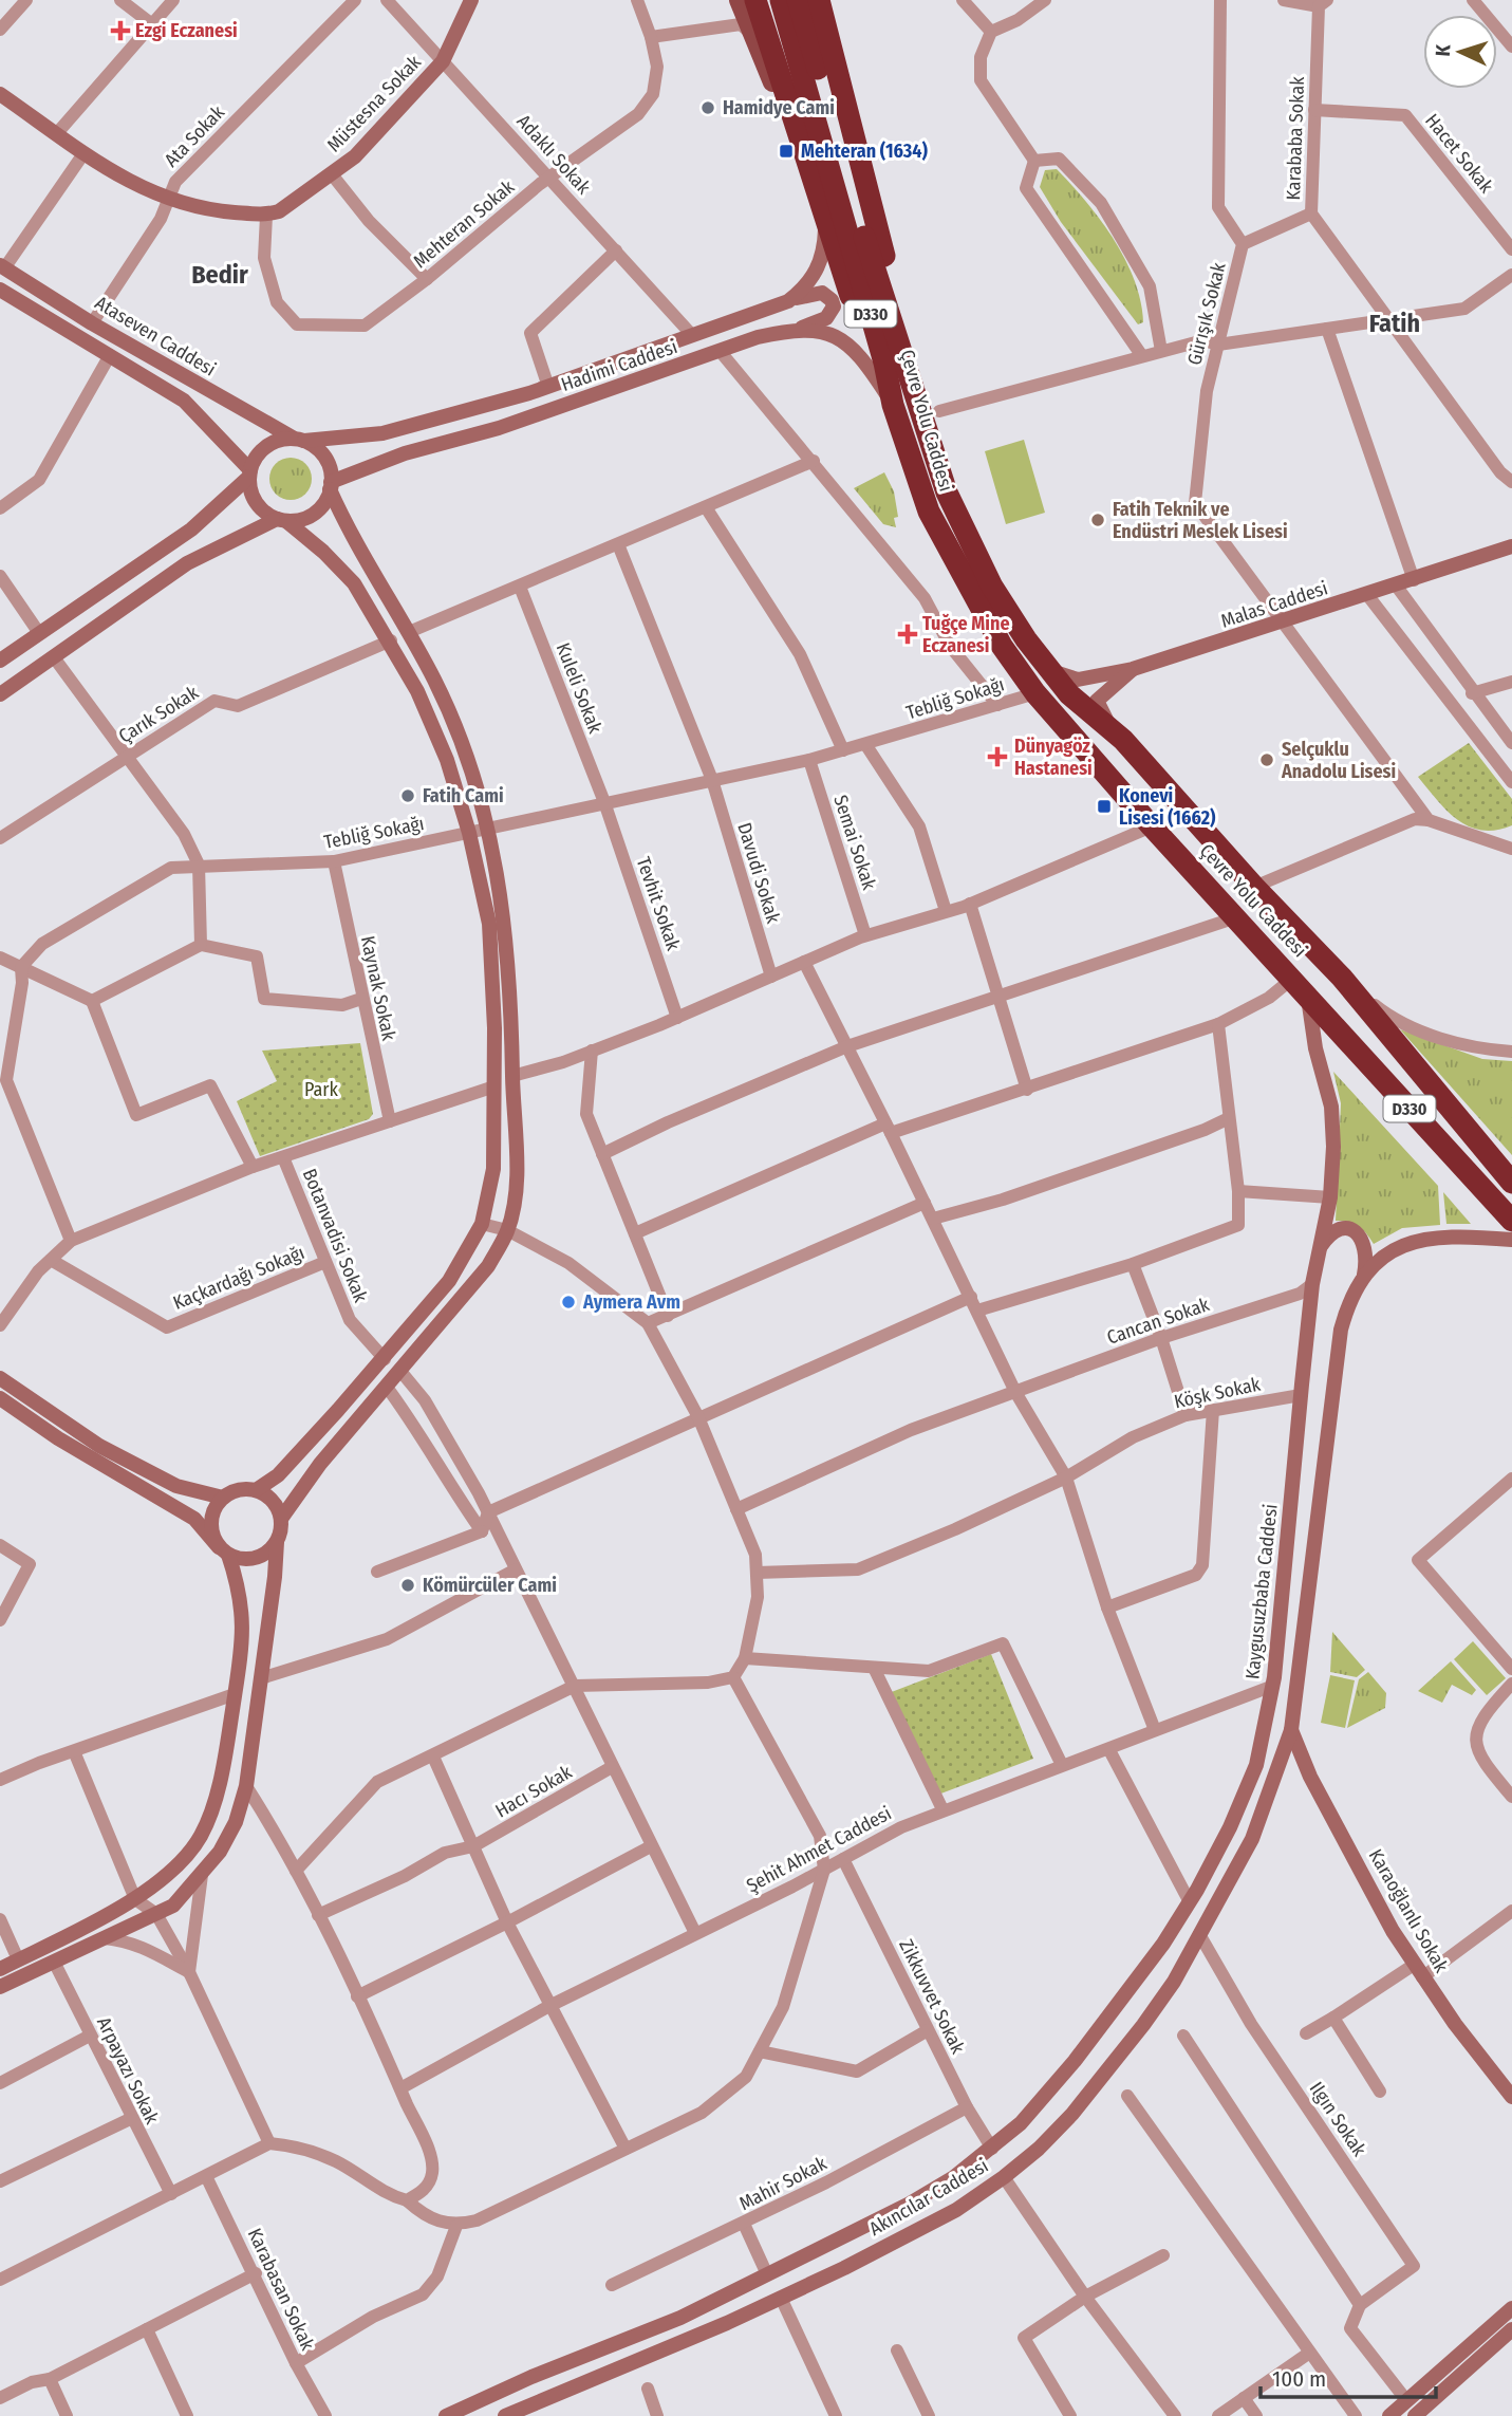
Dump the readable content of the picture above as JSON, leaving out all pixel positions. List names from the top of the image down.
{
  "streets": {
    "highway": ["D330", "Çevre Yolu Caddesi"],
    "main road": [
      "Müstesna Sokak",
      "Ataseven Caddesi",
      "Hadimi Caddesi",
      "Malas Caddesi",
      "Kaygusuzbaba Caddesi",
      "Karaoğlanlı Sokak",
      "Akıncılar Caddesi"
    ],
    "street": [
      "Ata Sokak",
      "Karababa Sokak",
      "Hacet Sokak",
      "Adaklı Sokak",
      "Mehteran Sokak",
      "Gürışık Sokak",
      "Kuleli Sokak",
      "Tebliğ Sokağı",
      "Çarık Sokak",
      "Semai Sokak",
      "Davudi Sokak",
      "Tevhit Sokak",
      "Kaynak Sokak",
      "Botanvadisi Sokak",
      "Kaçkardağı Sokağı",
      "Cancan Sokak",
      "Köşk Sokak",
      "Hacı Sokak",
      "Şehit Ahmet Caddesi",
      "Zikkuvvet Sokak",
      "Arpayazı Sokak",
      "Ilgın Sokak",
      "Mahir Sokak",
      "Karabasan Sokak"
    ]
  },
  "crossings": [
    ["Müstesna Sokak", "Adaklı Sokak"],
    ["Müstesna Sokak", "Mehteran Sokak"],
    ["Ata Sokak", "Ataseven Caddesi"],
    ["Karababa Sokak", "Hacet Sokak"],
    ["Adaklı Sokak", "Mehteran Sokak"],
    ["Adaklı Sokak", "Hadimi Caddesi"],
    ["D330", "Çevre Yolu Caddesi"],
    ["Gürışık Sokak", "Malas Caddesi"],
    ["Ataseven Caddesi", "Hadimi Caddesi"],
    ["Hadimi Caddesi", "Çevre Yolu Caddesi"],
    ["Çevre Yolu Caddesi", "Malas Caddesi"],
    ["Çevre Yolu Caddesi", "Tebliğ Sokağı"],
    ["Çevre Yolu Caddesi", "Kaygusuzbaba Caddesi"],
    ["Kuleli Sokak", "Tebliğ Sokağı"],
    ["Kuleli Sokak", "Tevhit Sokak"],
    ["Tebliğ Sokağı", "Semai Sokak"],
    ["Tebliğ Sokağı", "Davudi Sokak"],
    ["Tebliğ Sokağı", "Tevhit Sokak"],
    ["Tebliğ Sokağı", "Kaynak Sokak"],
    ["Botanvadisi Sokak", "Kaçkardağı Sokağı"],
    ["Cancan Sokak", "Kaygusuzbaba Caddesi"],
    ["Köşk Sokak", "Kaygusuzbaba Caddesi"],
    ["Kaygusuzbaba Caddesi", "Şehit Ahmet Caddesi"],
    ["Kaygusuzbaba Caddesi", "Akıncılar Caddesi"],
    ["Şehit Ahmet Caddesi", "Zikkuvvet Sokak"],
    ["Karaoğlanlı Sokak", "Akıncılar Caddesi"],
    ["Zikkuvvet Sokak", "Mahir Sokak"],
    ["Zikkuvvet Sokak", "Akıncılar Caddesi"],
    ["Ilgın Sokak", "Akıncılar Caddesi"]
  ],
  "districts": ["Bedir", "Fatih"],
  "parks": ["Park"],
  "places": {
    "health": ["Ezgi Eczanesi", "Tuğçe Mine Eczanesi", "Dünyagöz Hastanesi"],
    "other": [
      "Hamidye Cami",
      "Fatih Teknik ve Endüstri Meslek Lisesi",
      "Selçuklu Anadolu Lisesi",
      "Fatih Cami",
      "Aymera Avm",
      "Kömürcüler Cami"
    ],
    "transit": ["Mehteran (1634)", "Konevi Lisesi (1662)"]
  },
  "scale_bar": "100 m",
  "north": "left"
}
